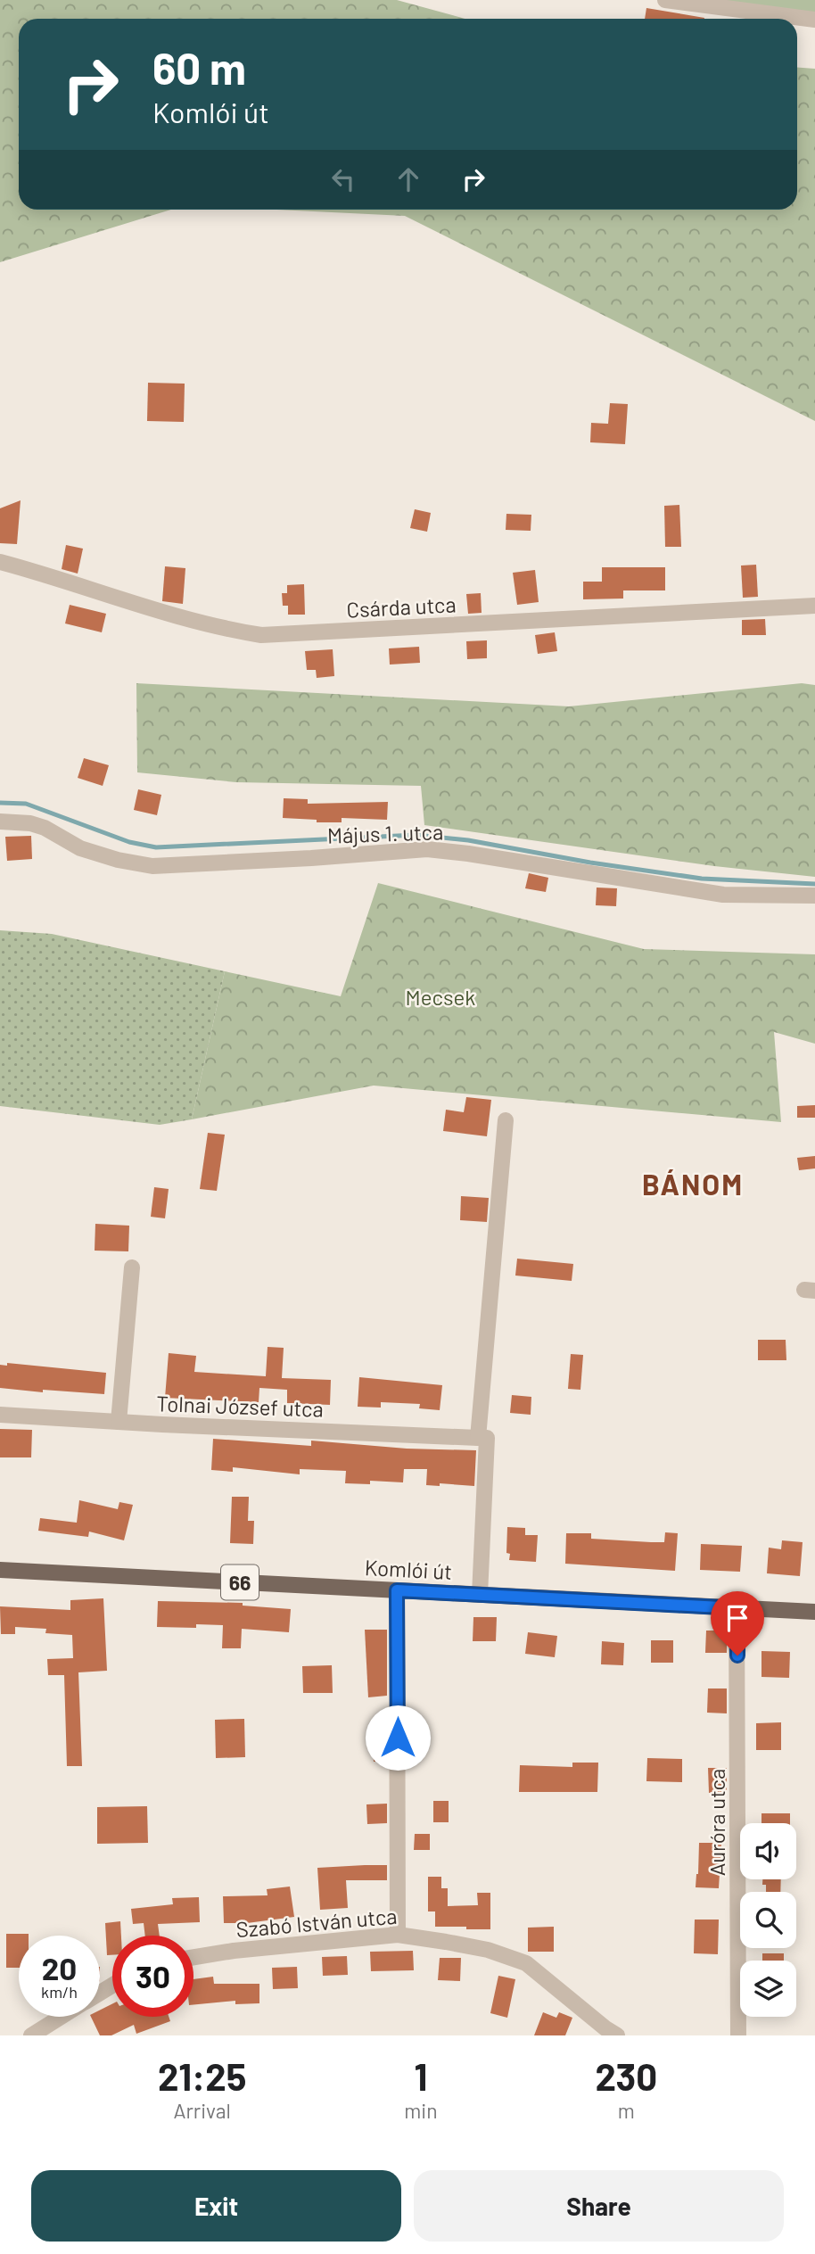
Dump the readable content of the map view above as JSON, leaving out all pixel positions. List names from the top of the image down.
{
  "streets": {
    "main road": ["Komlói út", "66"],
    "street": [
      "Csárda utca",
      "Május 1. utca",
      "Tolnai József utca",
      "Auróra utca",
      "Szabó István utca"
    ]
  },
  "crossings": [
    ["Komlói út", "Auróra utca"]
  ],
  "districts": ["BÁNOM"],
  "parks": ["Mecsek"],
  "page": {
    "turn": ["60 m", "Komlói út"],
    "speed": "20 km/h",
    "limit": "30",
    "eta": [
      "21:25",
      "Arrival",
      "1",
      "min",
      "230",
      "m"
    ],
    "buttons": ["Exit", "Share"]
  }
}
